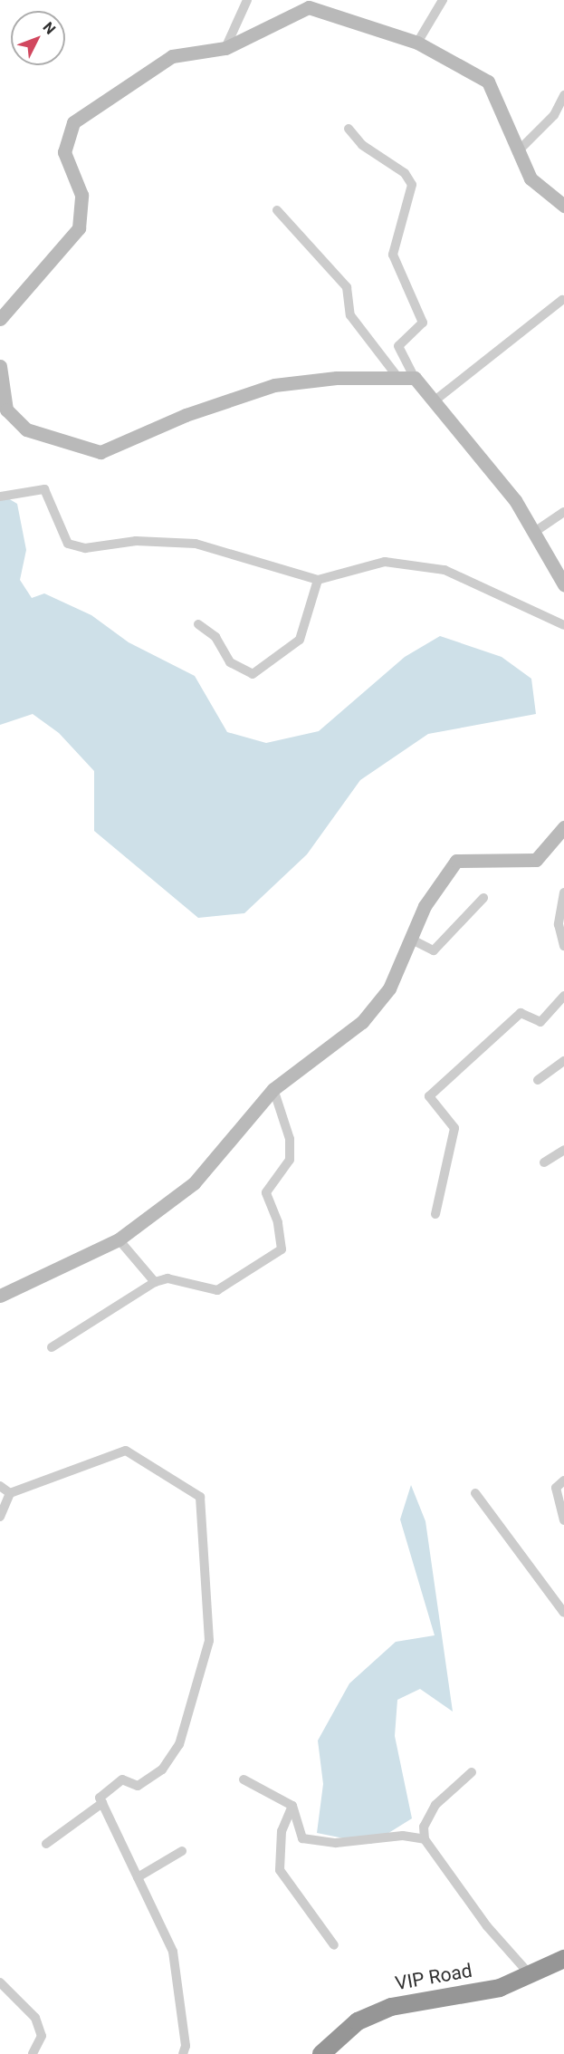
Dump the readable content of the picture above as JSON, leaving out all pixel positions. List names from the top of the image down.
{
  "streets": {
    "highway": ["VIP Road"]
  },
  "north": "top right"
}
